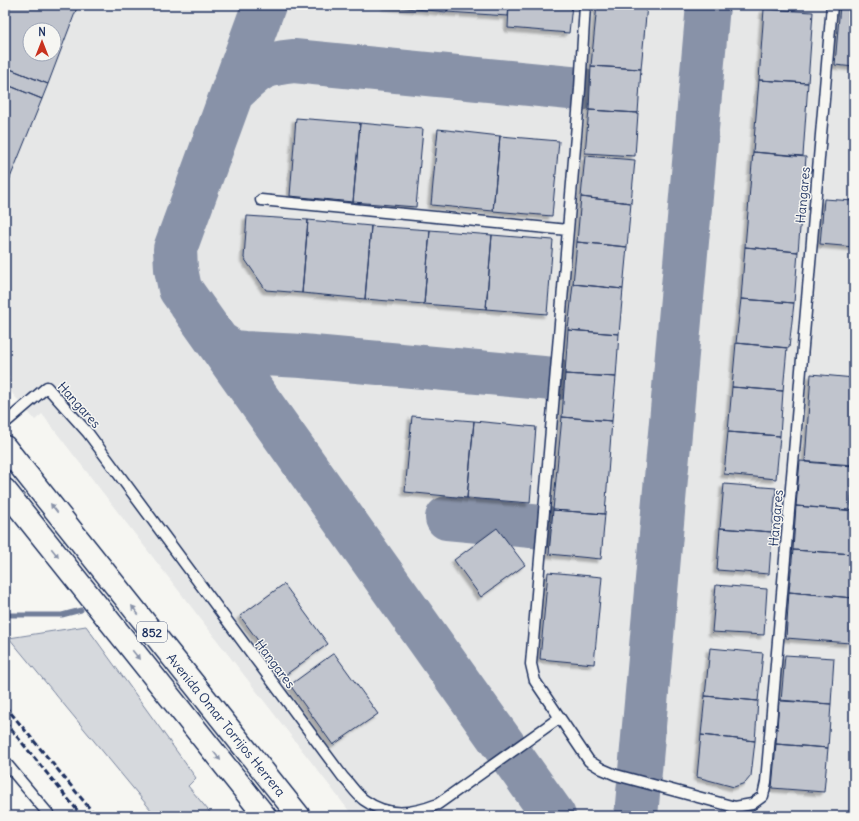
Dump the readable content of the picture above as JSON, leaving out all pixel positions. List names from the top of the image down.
{
  "streets": {
    "main road": ["852", "Avenida Omar Torrijos Herrera"],
    "lane": ["Hangares"]
  },
  "north": "top"
}
